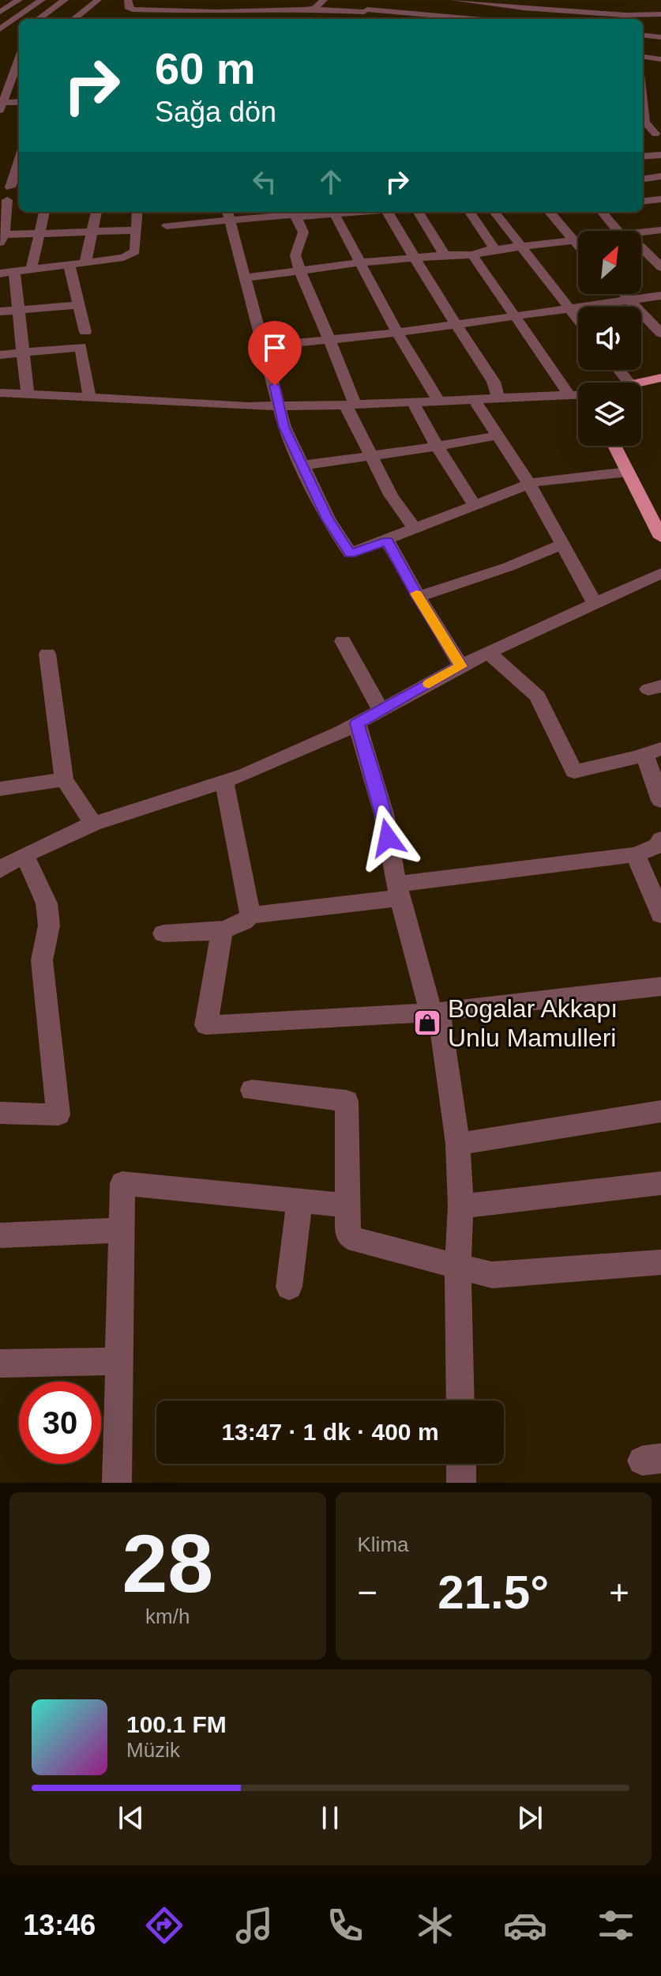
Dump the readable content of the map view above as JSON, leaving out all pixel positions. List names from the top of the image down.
{
  "places": {
    "shop": ["Bogalar Akkapı Unlu Mamulleri"]
  },
  "north": "top right",
  "page": {
    "turn": ["60 m", "Sağa dön"],
    "limit": "30",
    "trip": "13:47 · 1 dk · 400 m",
    "tile": [
      ["28", "km/h"],
      "Klima"
    ],
    "heat": ["−", "21.5°", "+"],
    "song": ["100.1 FM", "Müzik"],
    "tabs": "13:46"
  }
}
